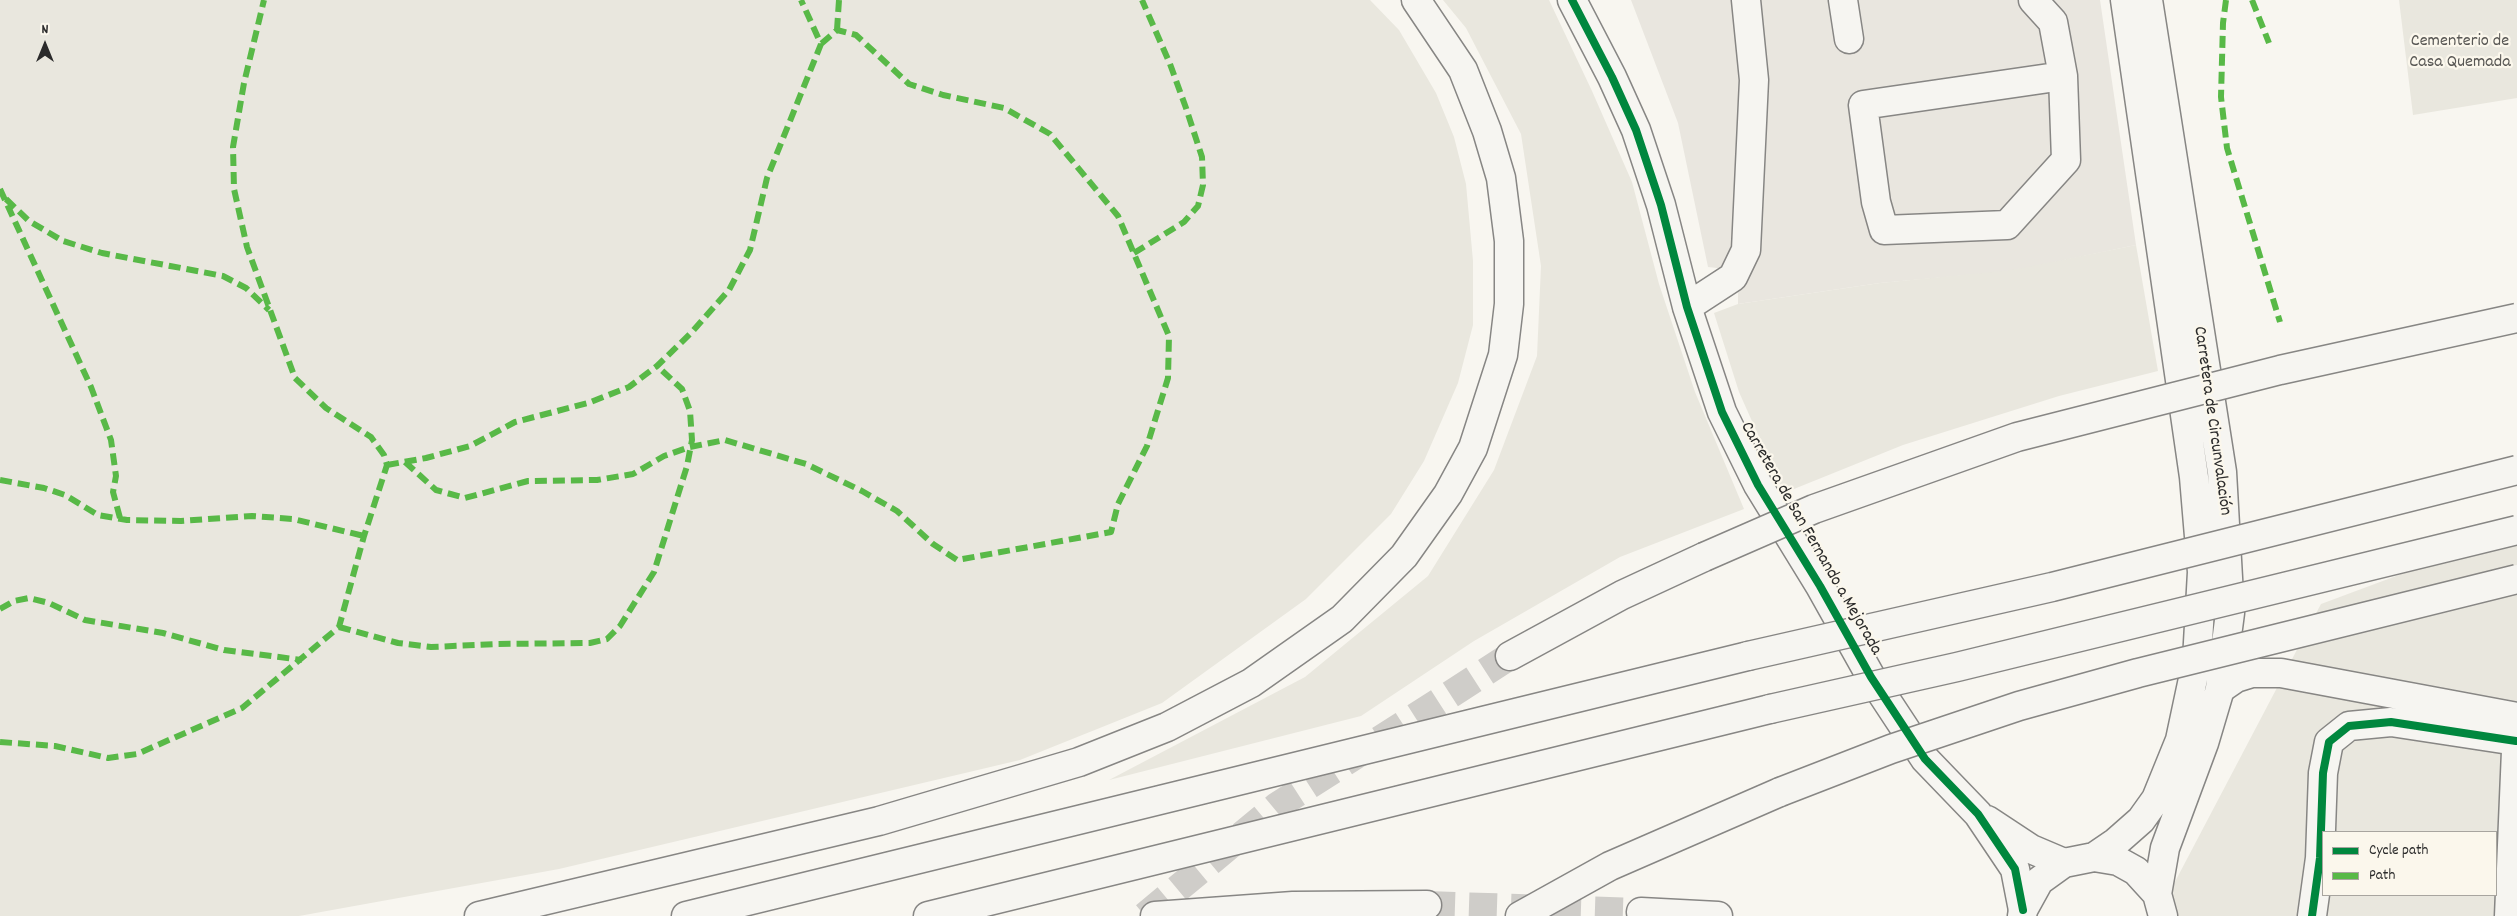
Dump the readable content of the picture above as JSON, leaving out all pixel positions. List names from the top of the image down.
{
  "streets": {
    "main road": ["Carretera de Circunvalación", "Carretera de San Fernando a Mejorada"]
  },
  "parks": ["Cementerio de Casa Quemada"],
  "legend": ["Cycle path", "Path"],
  "north": "top"
}
